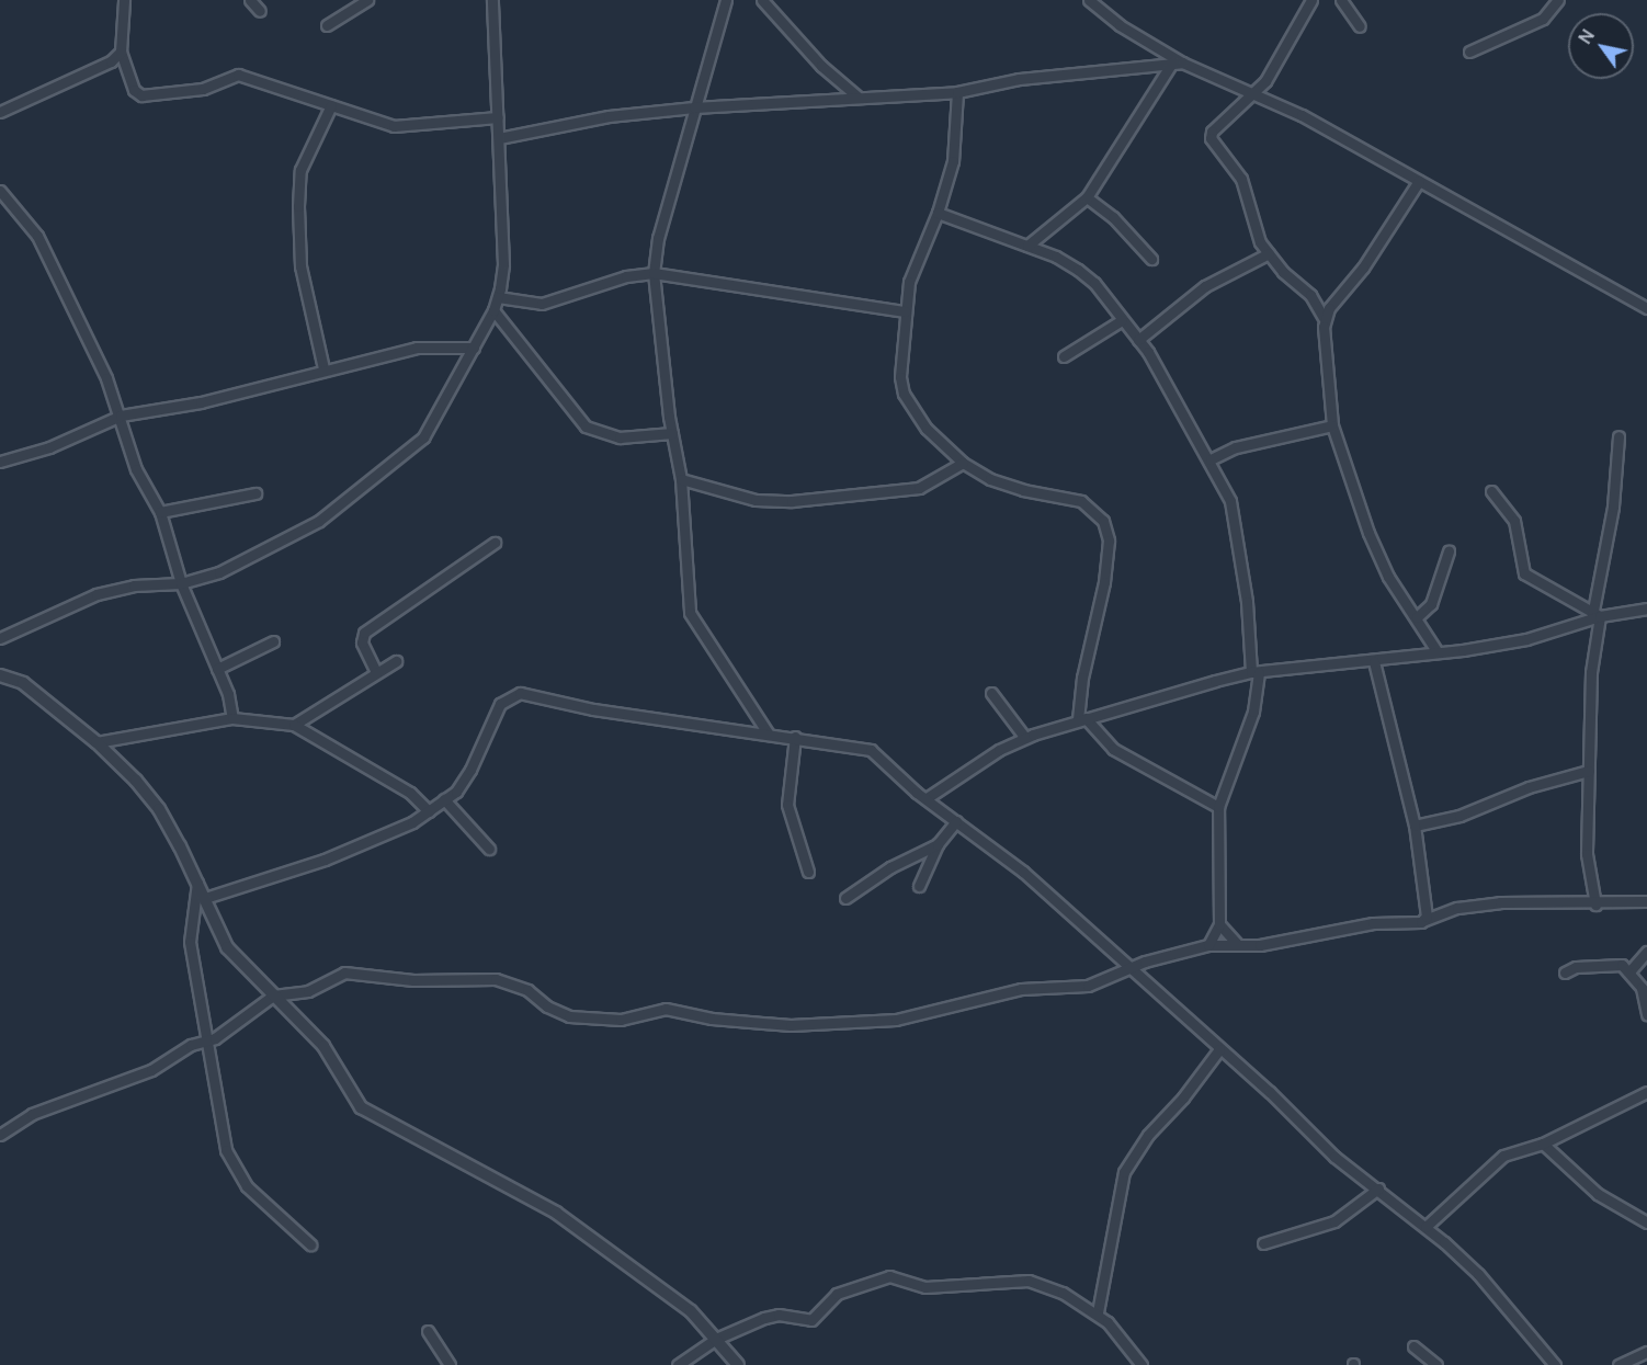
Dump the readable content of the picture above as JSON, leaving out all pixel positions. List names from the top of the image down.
{
  "north": "top left"
}
